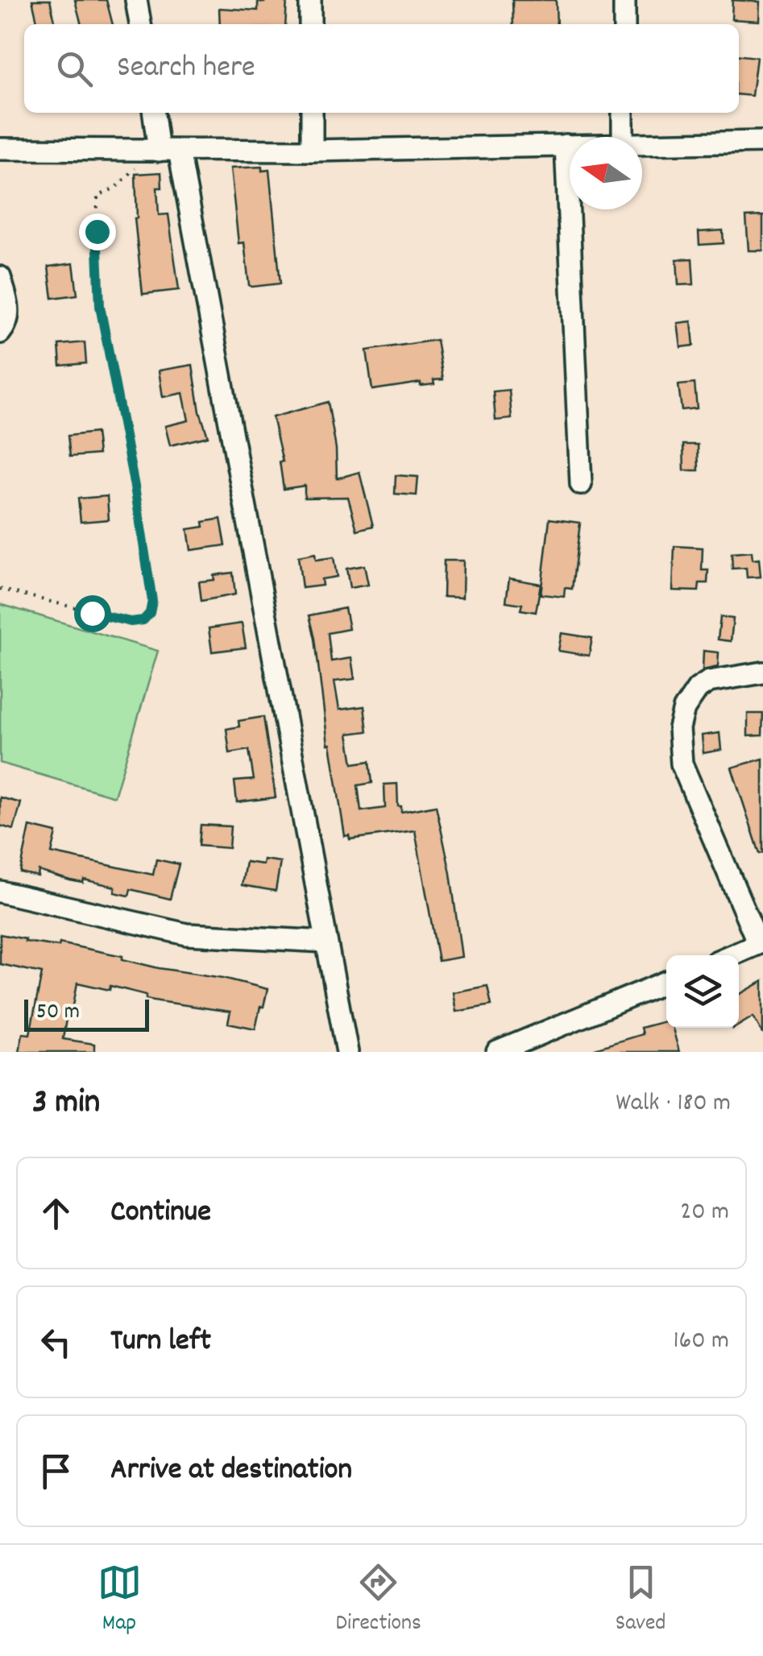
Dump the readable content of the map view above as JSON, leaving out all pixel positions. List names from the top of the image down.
{
  "scale_bar": "50 m",
  "north": "left",
  "page": {
    "search": "Search here",
    "scale": "50 m",
    "heading": ["3 min", "Walk · 180 m"],
    "list": [
      ["Continue", "20 m"],
      ["Turn left", "160 m"],
      "Arrive at destination"
    ],
    "nav": ["Map", "Directions", "Saved"]
  }
}
